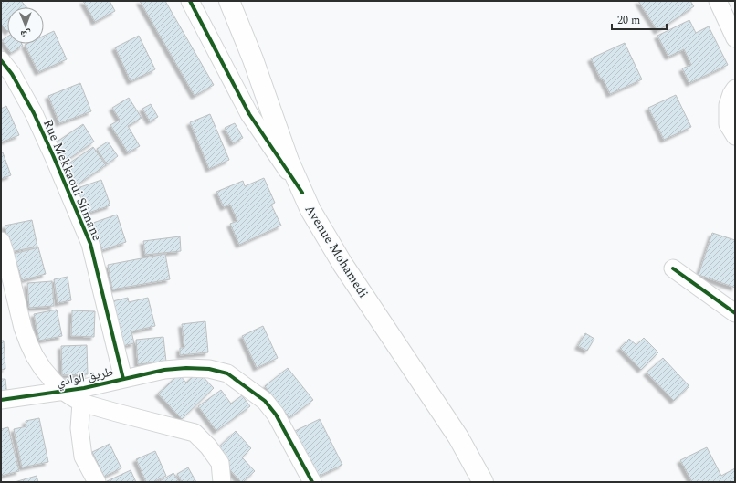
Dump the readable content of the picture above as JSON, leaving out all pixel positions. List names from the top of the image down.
{
  "streets": {
    "main road": ["Avenue Mohamedi"],
    "street": ["Rue Mekkaoui Slimane", "طريق الوادي"]
  },
  "crossings": [
    ["Rue Mekkaoui Slimane", "طريق الوادي"]
  ],
  "scale_bar": "20 m",
  "north": "bottom"
}
